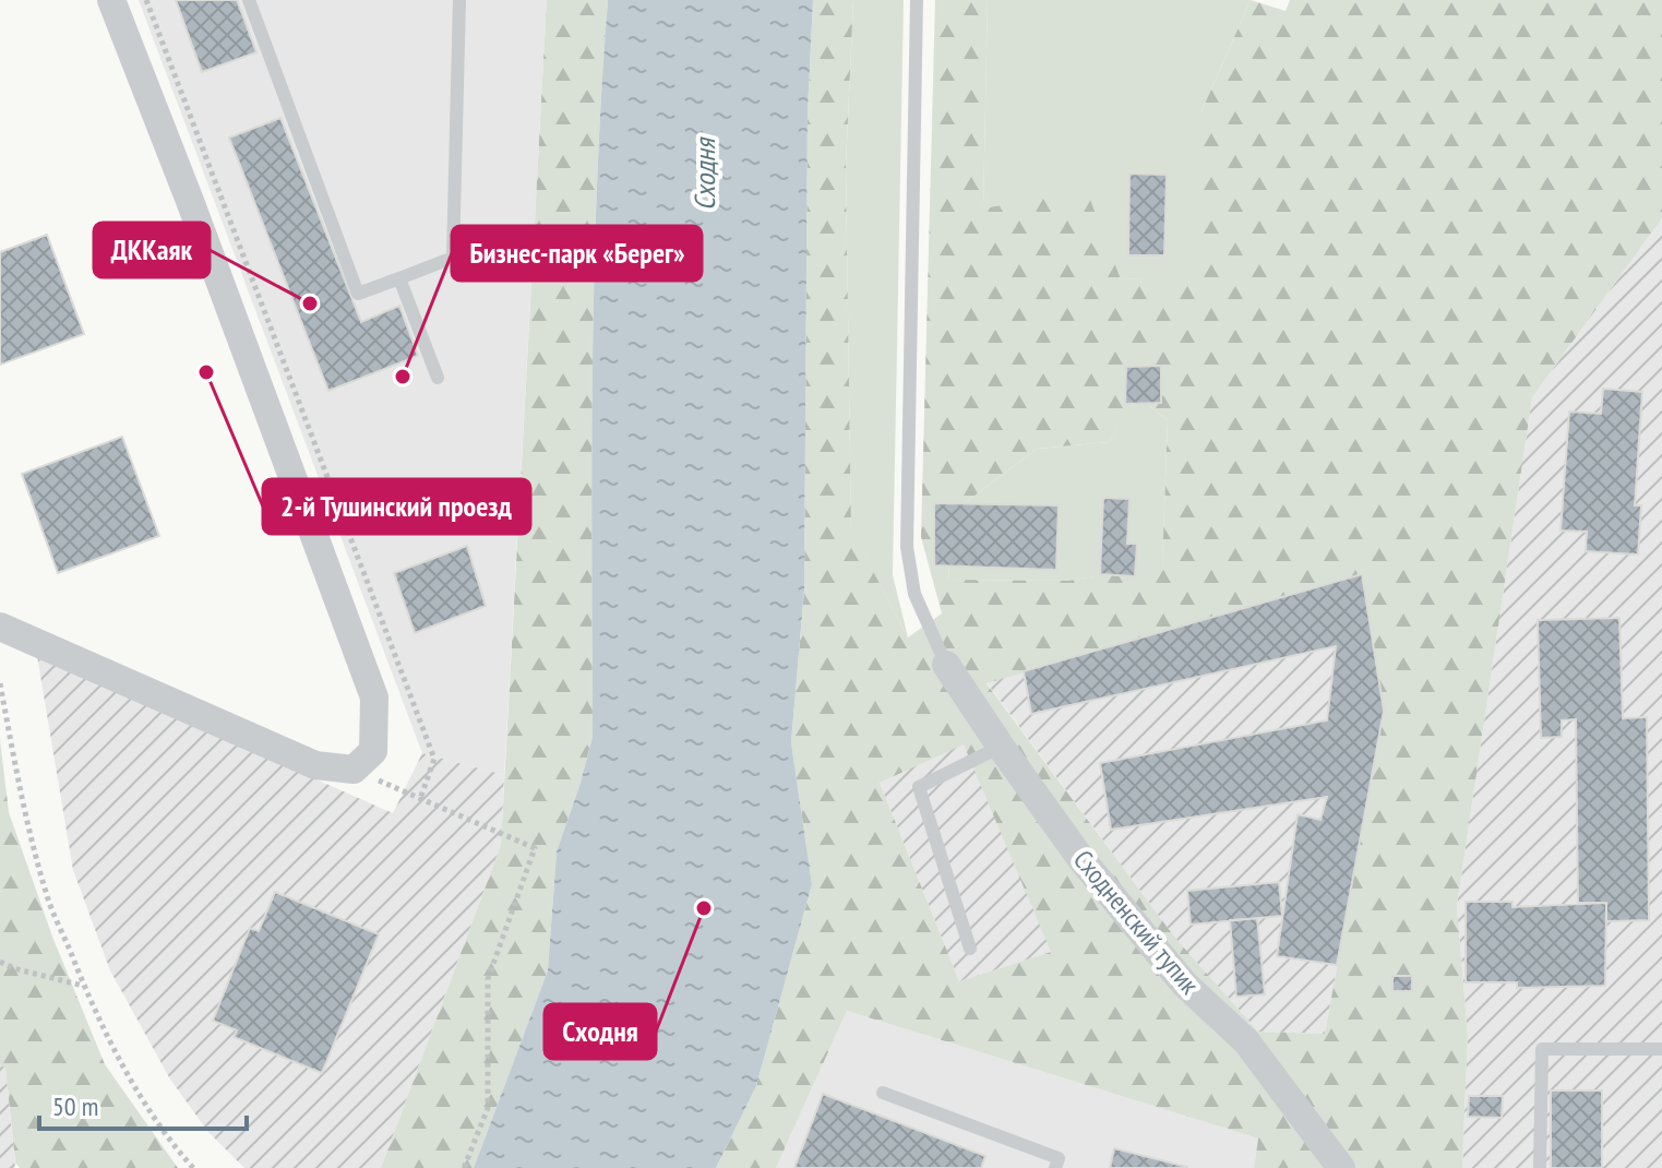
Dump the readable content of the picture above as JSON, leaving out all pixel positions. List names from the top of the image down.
{
  "streets": {
    "street": ["Сходненский тупик"]
  },
  "water": ["Сходня"],
  "places": [
    "ДККаяк",
    "2-й Тушинский проезд",
    "Бизнес-парк «Берег»",
    "Сходня"
  ],
  "scale_bar": "50 m"
}
